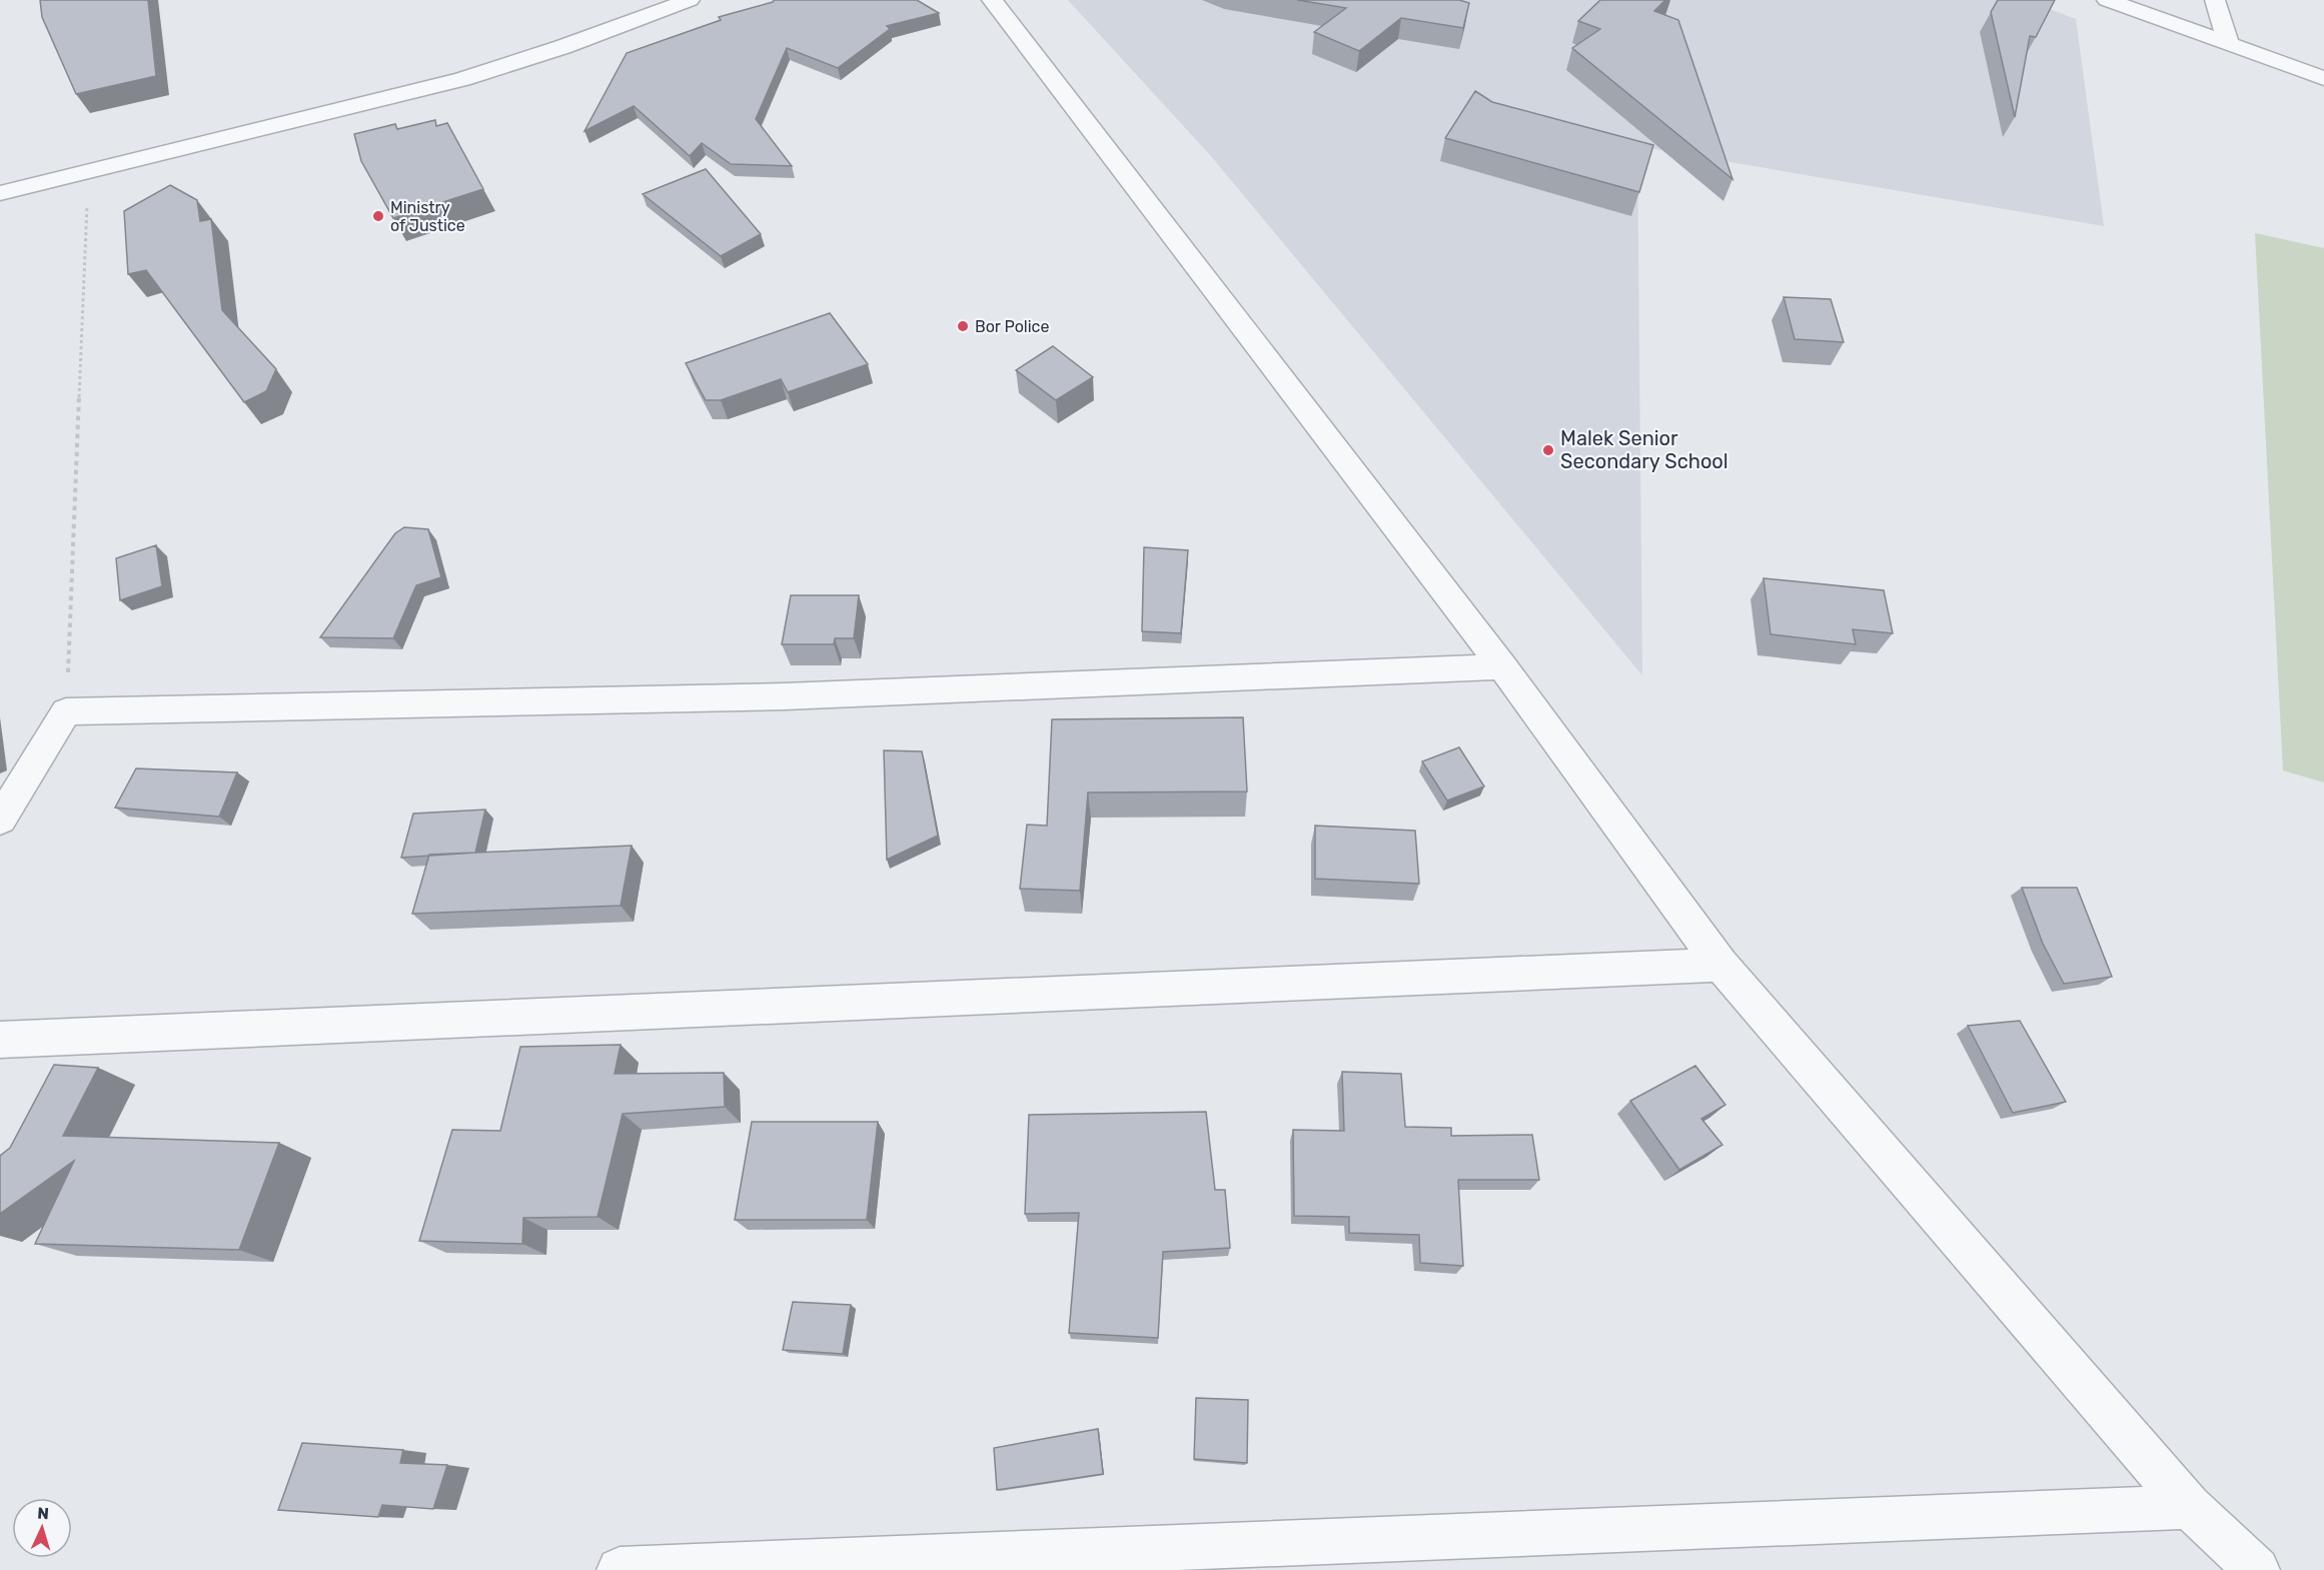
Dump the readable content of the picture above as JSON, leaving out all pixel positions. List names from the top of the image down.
{
  "places": ["Ministry of Justice", "Bor Police", "Malek Senior Secondary School"],
  "north": "top"
}
